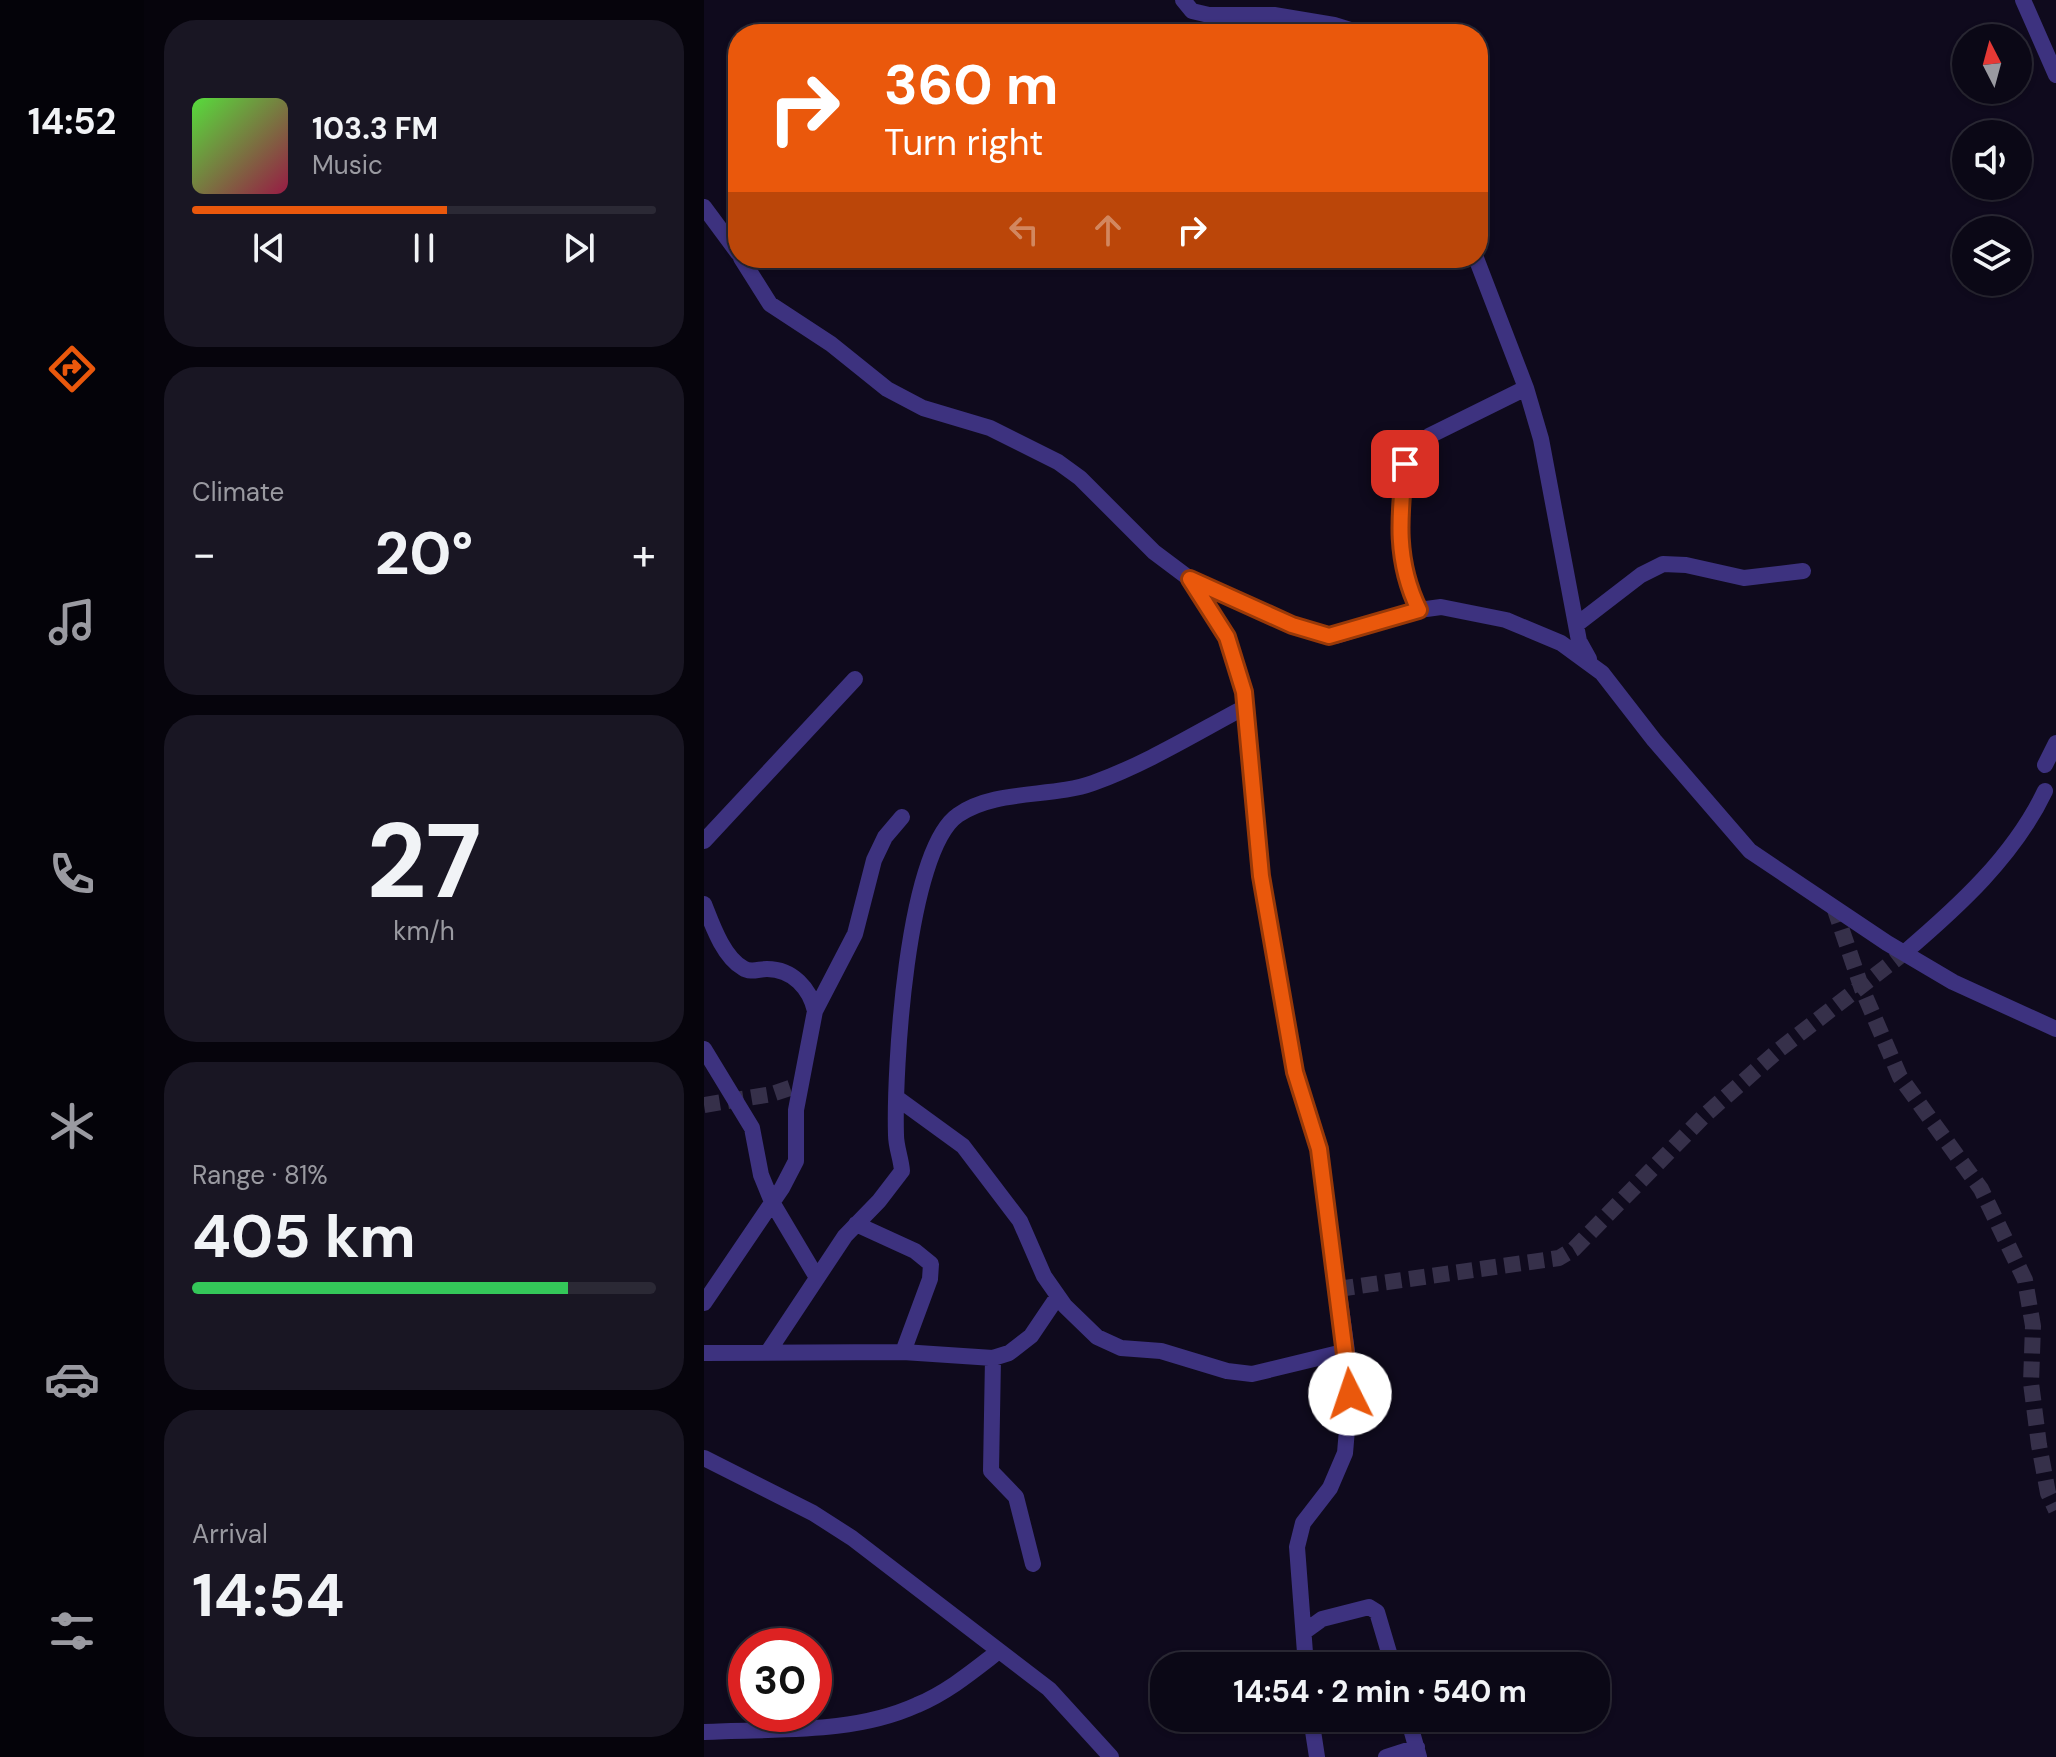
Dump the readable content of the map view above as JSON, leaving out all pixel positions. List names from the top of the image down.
{
  "north": "top",
  "page": {
    "tabs": "14:52",
    "turn": ["360 m", "Turn right"],
    "song": ["103.3 FM", "Music"],
    "tile": [
      "Climate",
      ["27", "km/h"],
      ["Range · 81%", "405 km"],
      ["Arrival", "14:54"]
    ],
    "heat": ["−", "20°", "+"],
    "limit": "30",
    "trip": "14:54 · 2 min · 540 m"
  }
}
